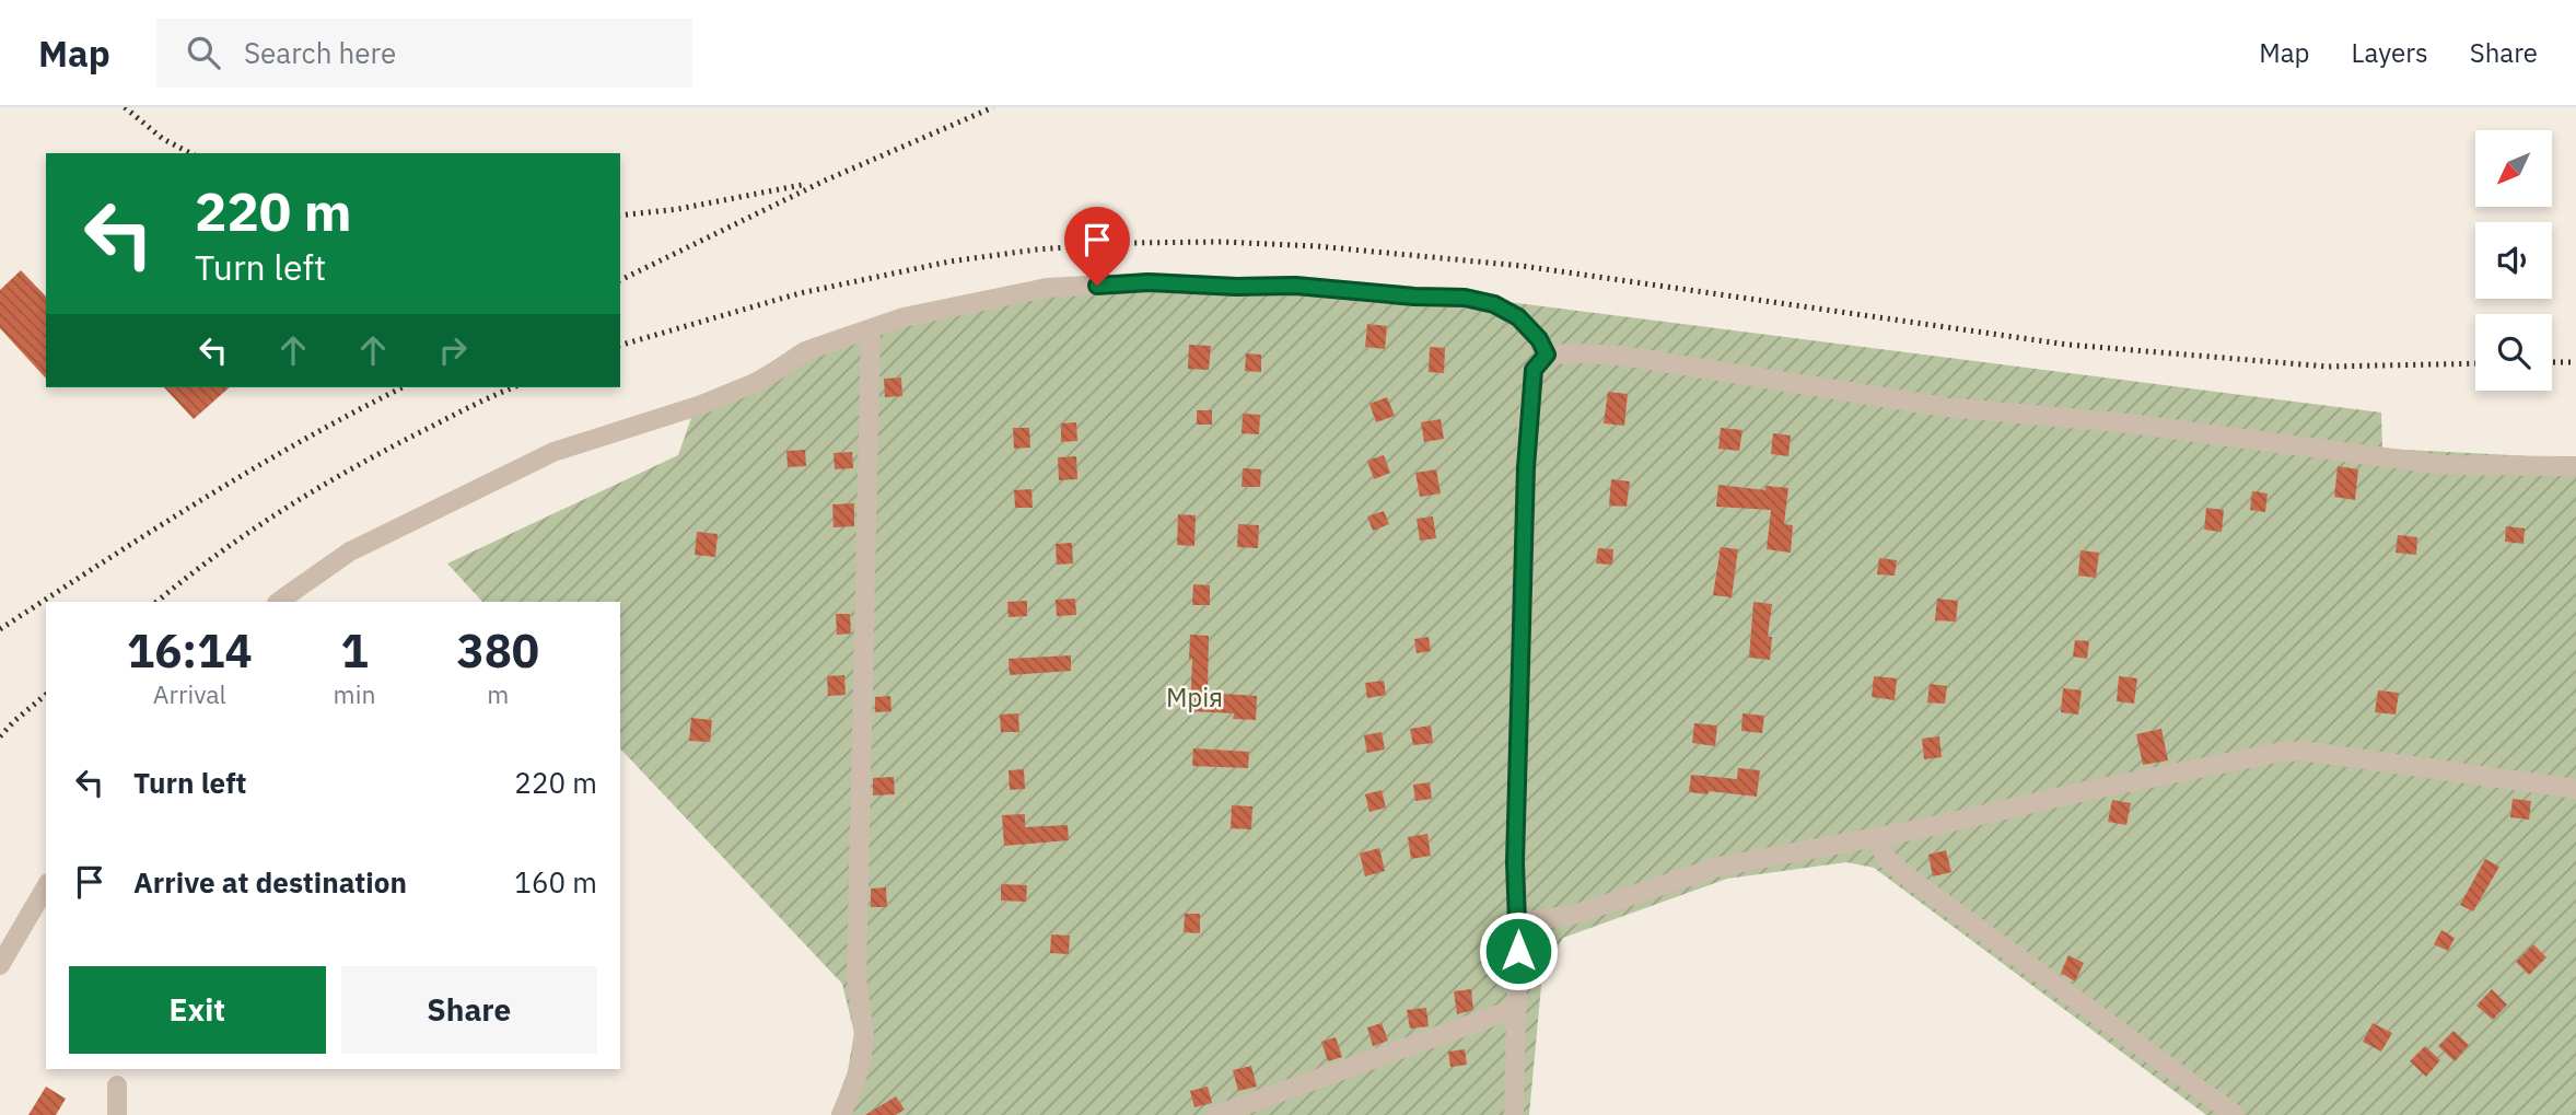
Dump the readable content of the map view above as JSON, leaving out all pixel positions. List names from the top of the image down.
{
  "parks": ["Мрія"],
  "north": "bottom left",
  "page": {
    "header": "Map",
    "search": "Search here",
    "nav": ["Map", "Layers", "Share"],
    "turn": ["220 m", "Turn left"],
    "eta": [
      "16:14",
      "Arrival",
      "1",
      "min",
      "380",
      "m"
    ],
    "list": [
      {
        "name": "Turn left",
        "value": "220 m"
      },
      {
        "name": "Arrive at destination",
        "value": "160 m"
      }
    ],
    "buttons": ["Exit", "Share"]
  }
}
